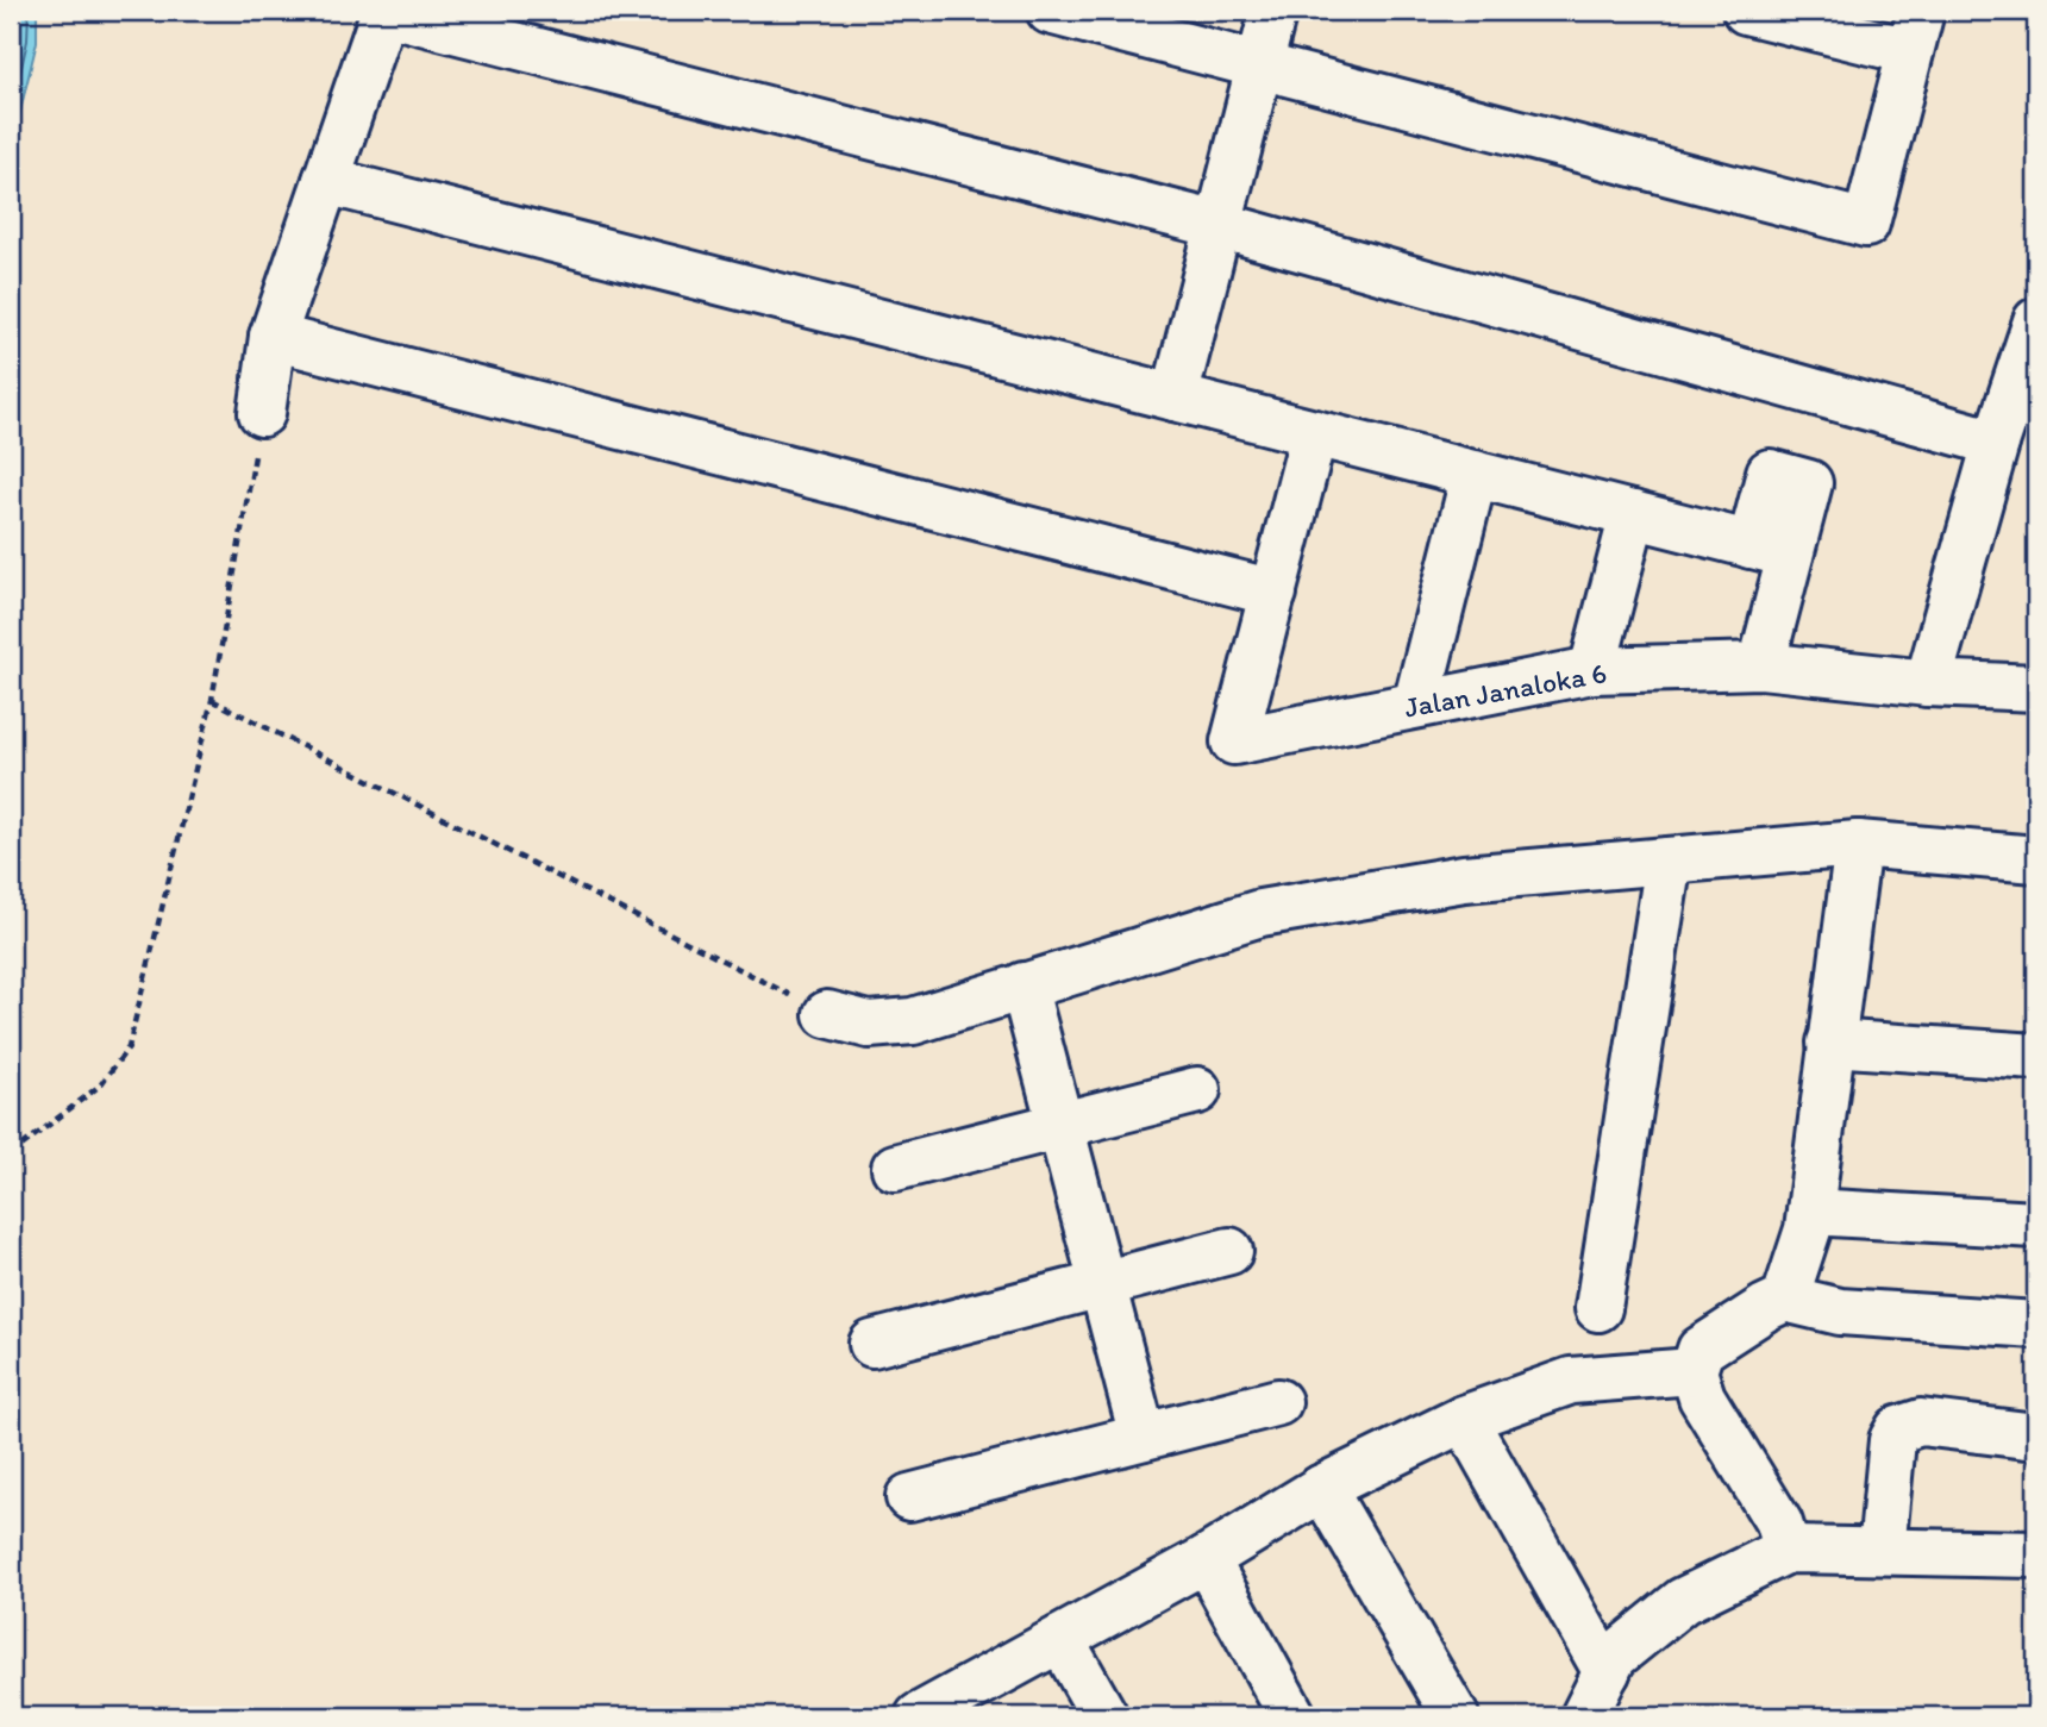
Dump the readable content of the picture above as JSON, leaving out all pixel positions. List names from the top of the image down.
{
  "streets": {
    "street": ["Jalan Janaloka 6"]
  }
}
